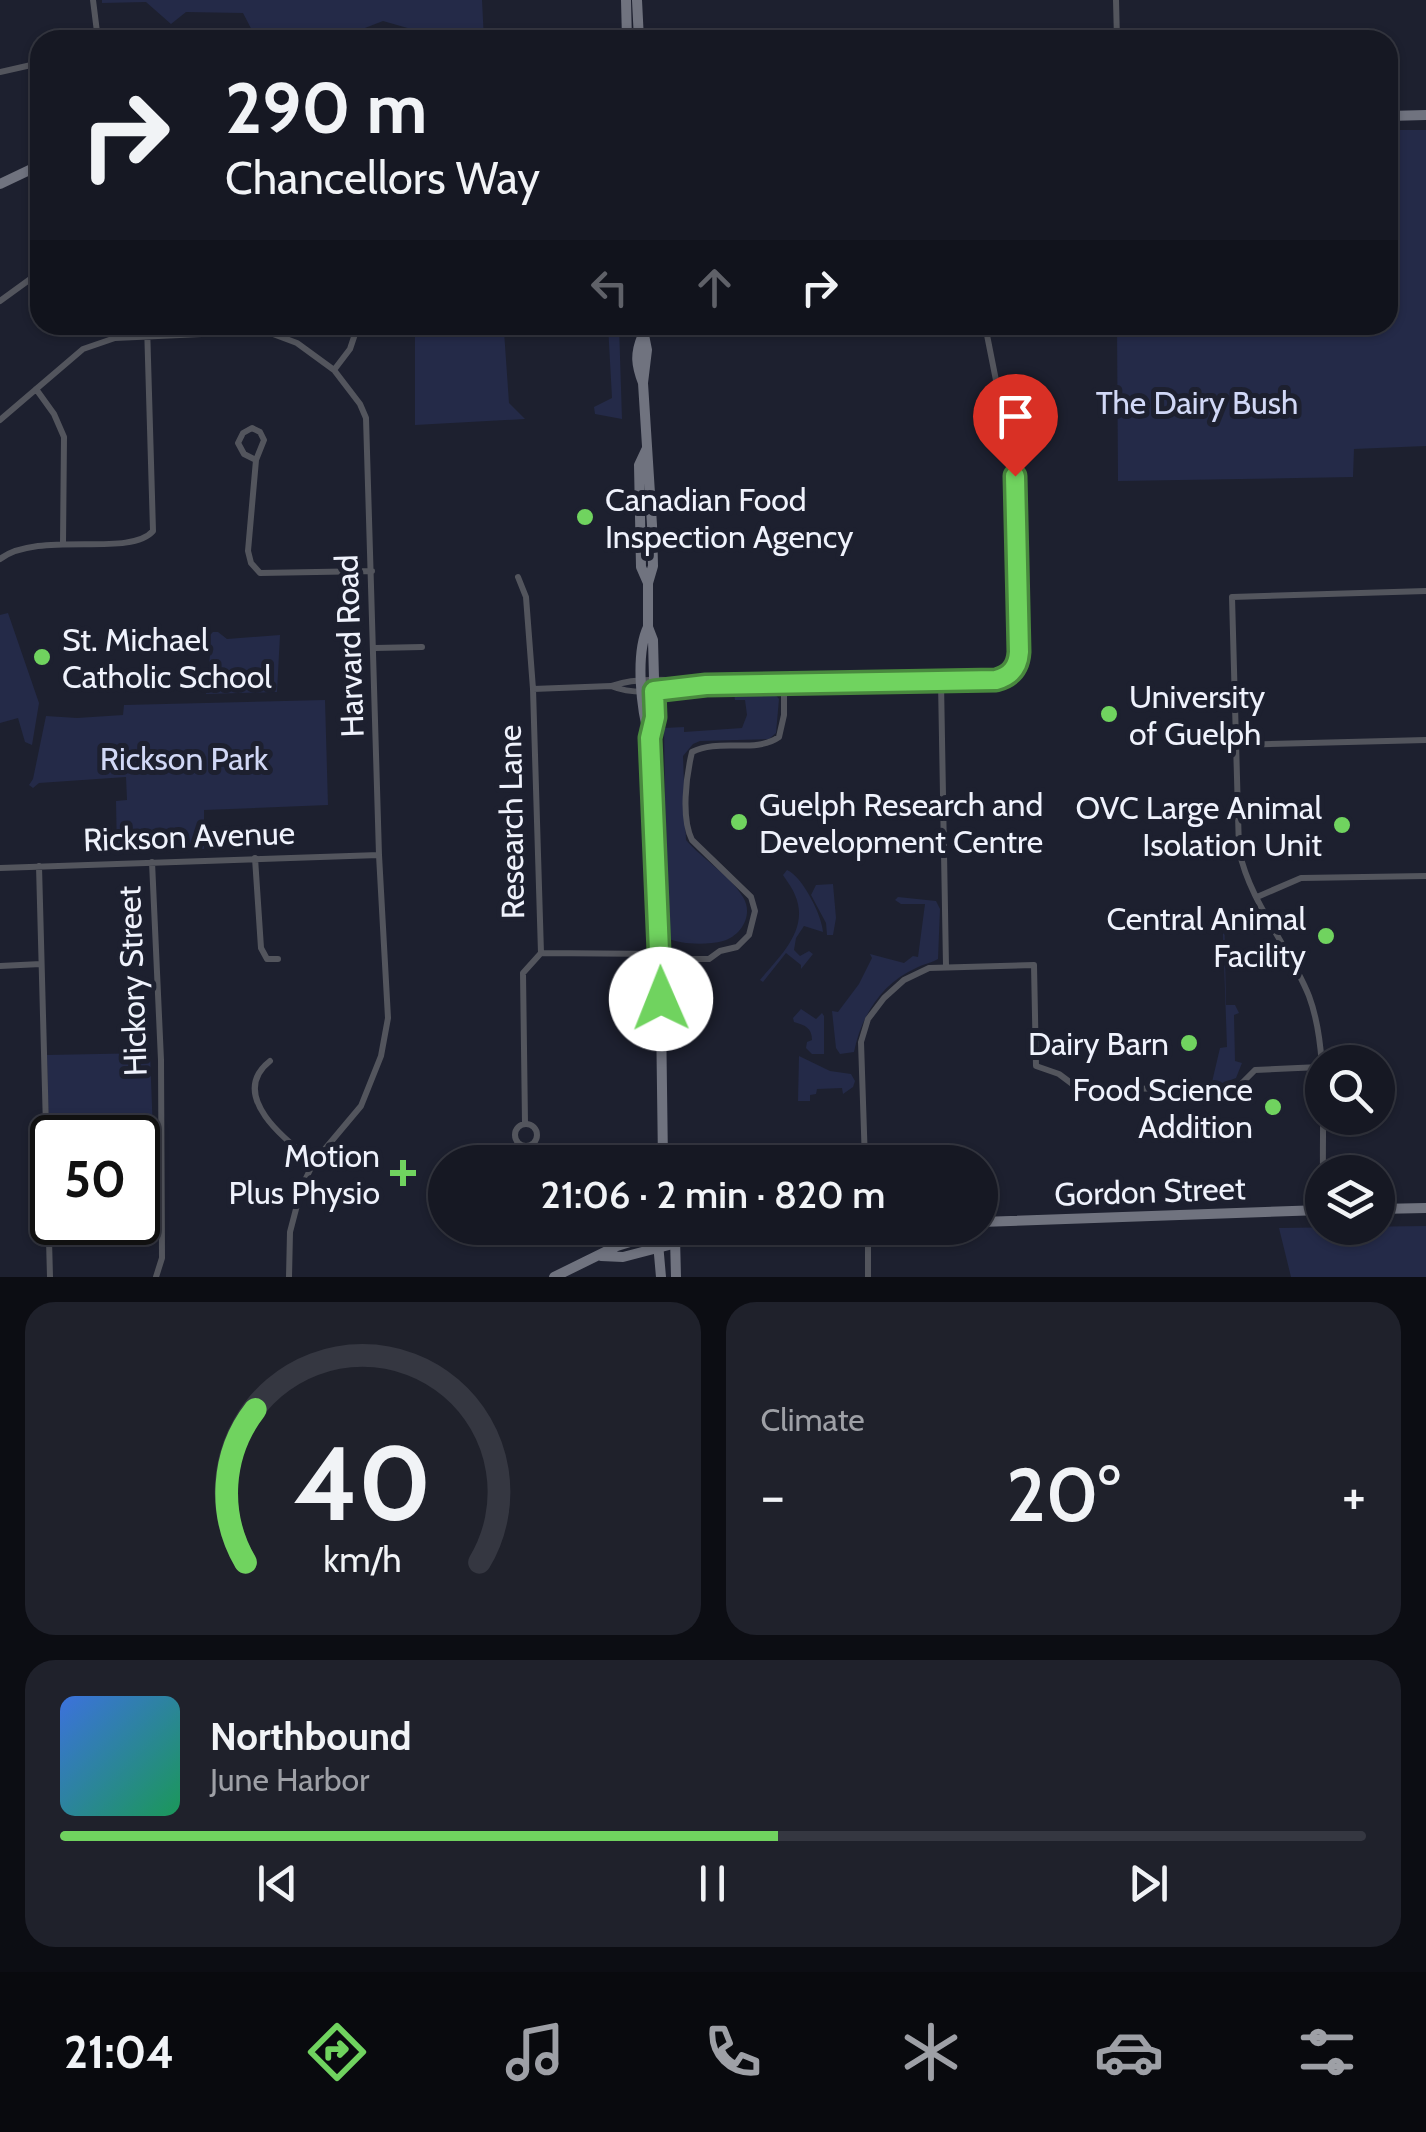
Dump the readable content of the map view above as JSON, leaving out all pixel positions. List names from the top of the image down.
{
  "streets": {
    "main road": ["Gordon Street"],
    "street": [
      "Harvard Road",
      "Research Lane",
      "Rickson Avenue",
      "Hickory Street"
    ]
  },
  "crossings": [
    ["Harvard Road", "Rickson Avenue"],
    ["Rickson Avenue", "Hickory Street"]
  ],
  "parks": ["The Dairy Bush", "Rickson Park"],
  "places": {
    "other": [
      "Canadian Food Inspection Agency",
      "St. Michael Catholic School",
      "University of Guelph",
      "Guelph Research and Development Centre",
      "OVC Large Animal Isolation Unit",
      "Central Animal Facility",
      "Dairy Barn",
      "Food Science Addition"
    ],
    "health": ["Motion Plus Physio"]
  },
  "page": {
    "turn": ["290 m", "Chancellors Way"],
    "limit": "50",
    "trip": "21:06 · 2 min · 820 m",
    "tile": "Climate",
    "heat": ["−", "20°", "+"],
    "song": ["Northbound", "June Harbor"],
    "tabs": "21:04",
    "gauge": ["40", "km/h"]
  }
}
